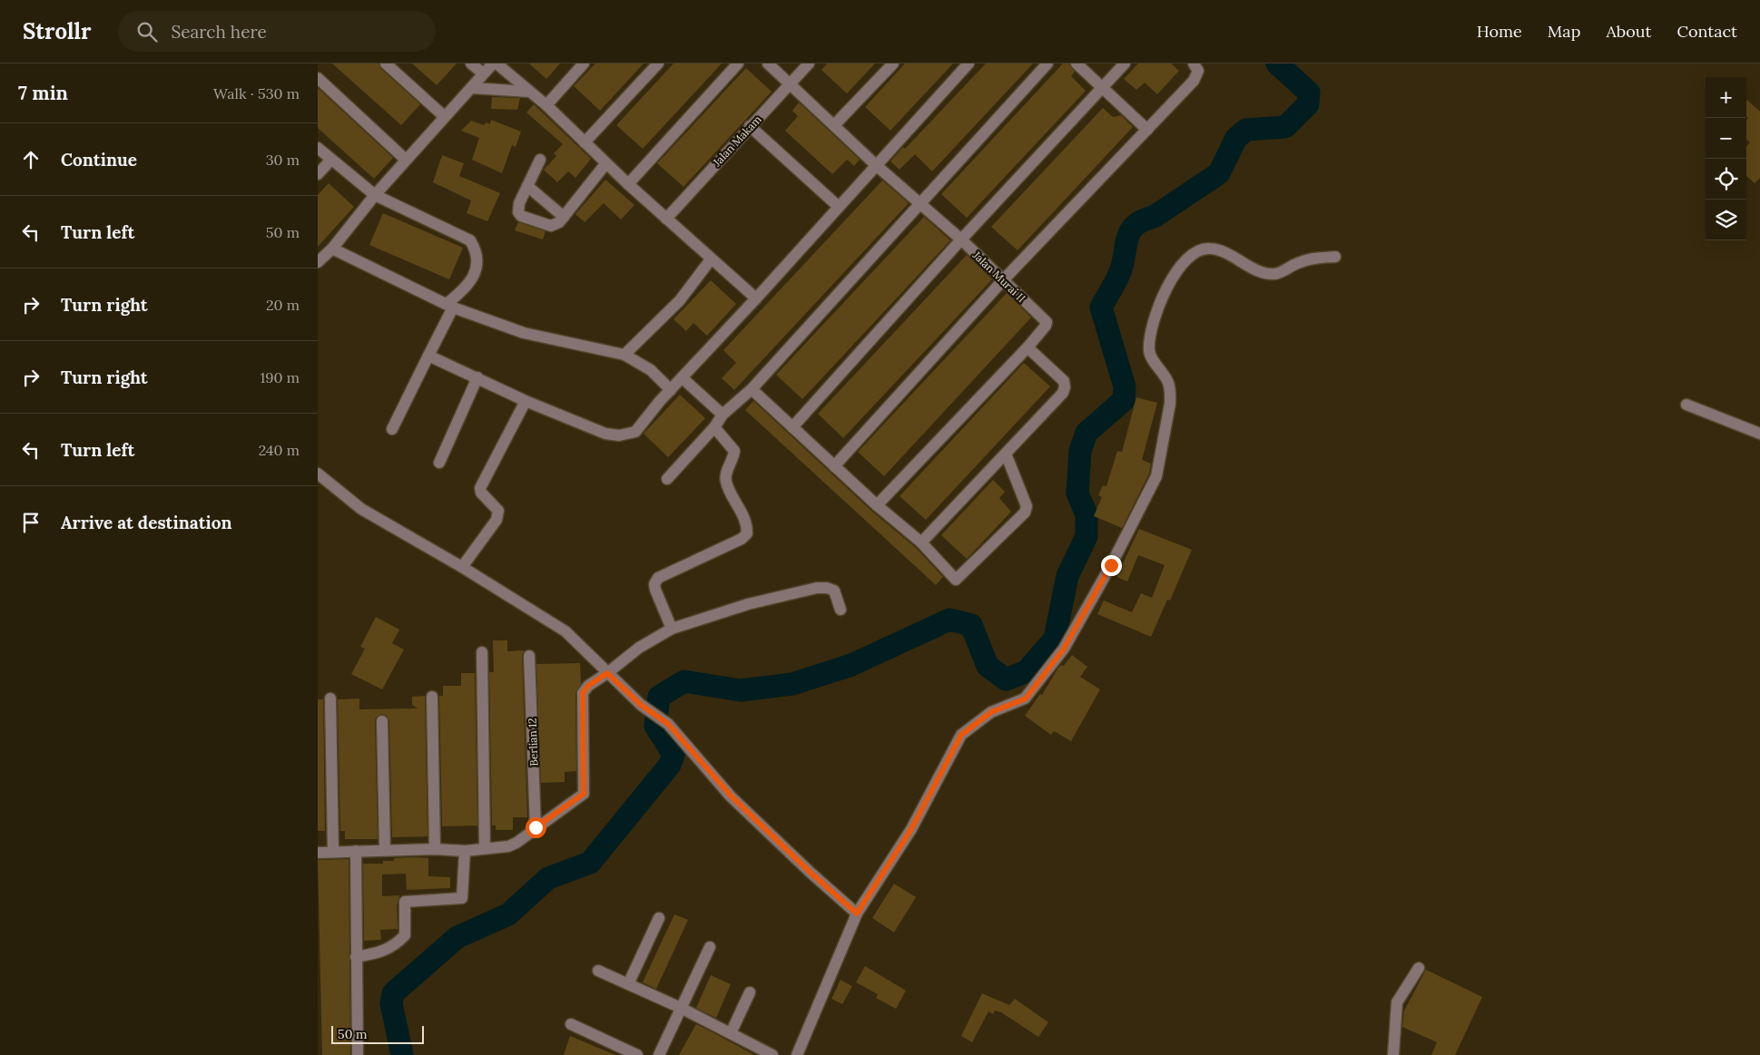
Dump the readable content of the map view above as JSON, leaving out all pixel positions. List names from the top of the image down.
{
  "streets": {
    "street": ["Jalan Makam", "Jalan Murai II", "Berlian 12"]
  },
  "crossings": [
    ["Jalan Makam", "Jalan Murai II"]
  ],
  "scale_bar": "50 m",
  "page": {
    "header": "Strollr",
    "search": "Search here",
    "nav": [
      "Home",
      "Map",
      "About",
      "Contact"
    ],
    "heading": ["7 min", "Walk · 530 m"],
    "map_buttons": ["+", "−"],
    "list": [
      ["Continue", "30 m"],
      ["Turn left", "50 m"],
      ["Turn right", "20 m"],
      ["Turn right", "190 m"],
      ["Turn left", "240 m"],
      "Arrive at destination"
    ],
    "scale": "50 m"
  }
}
